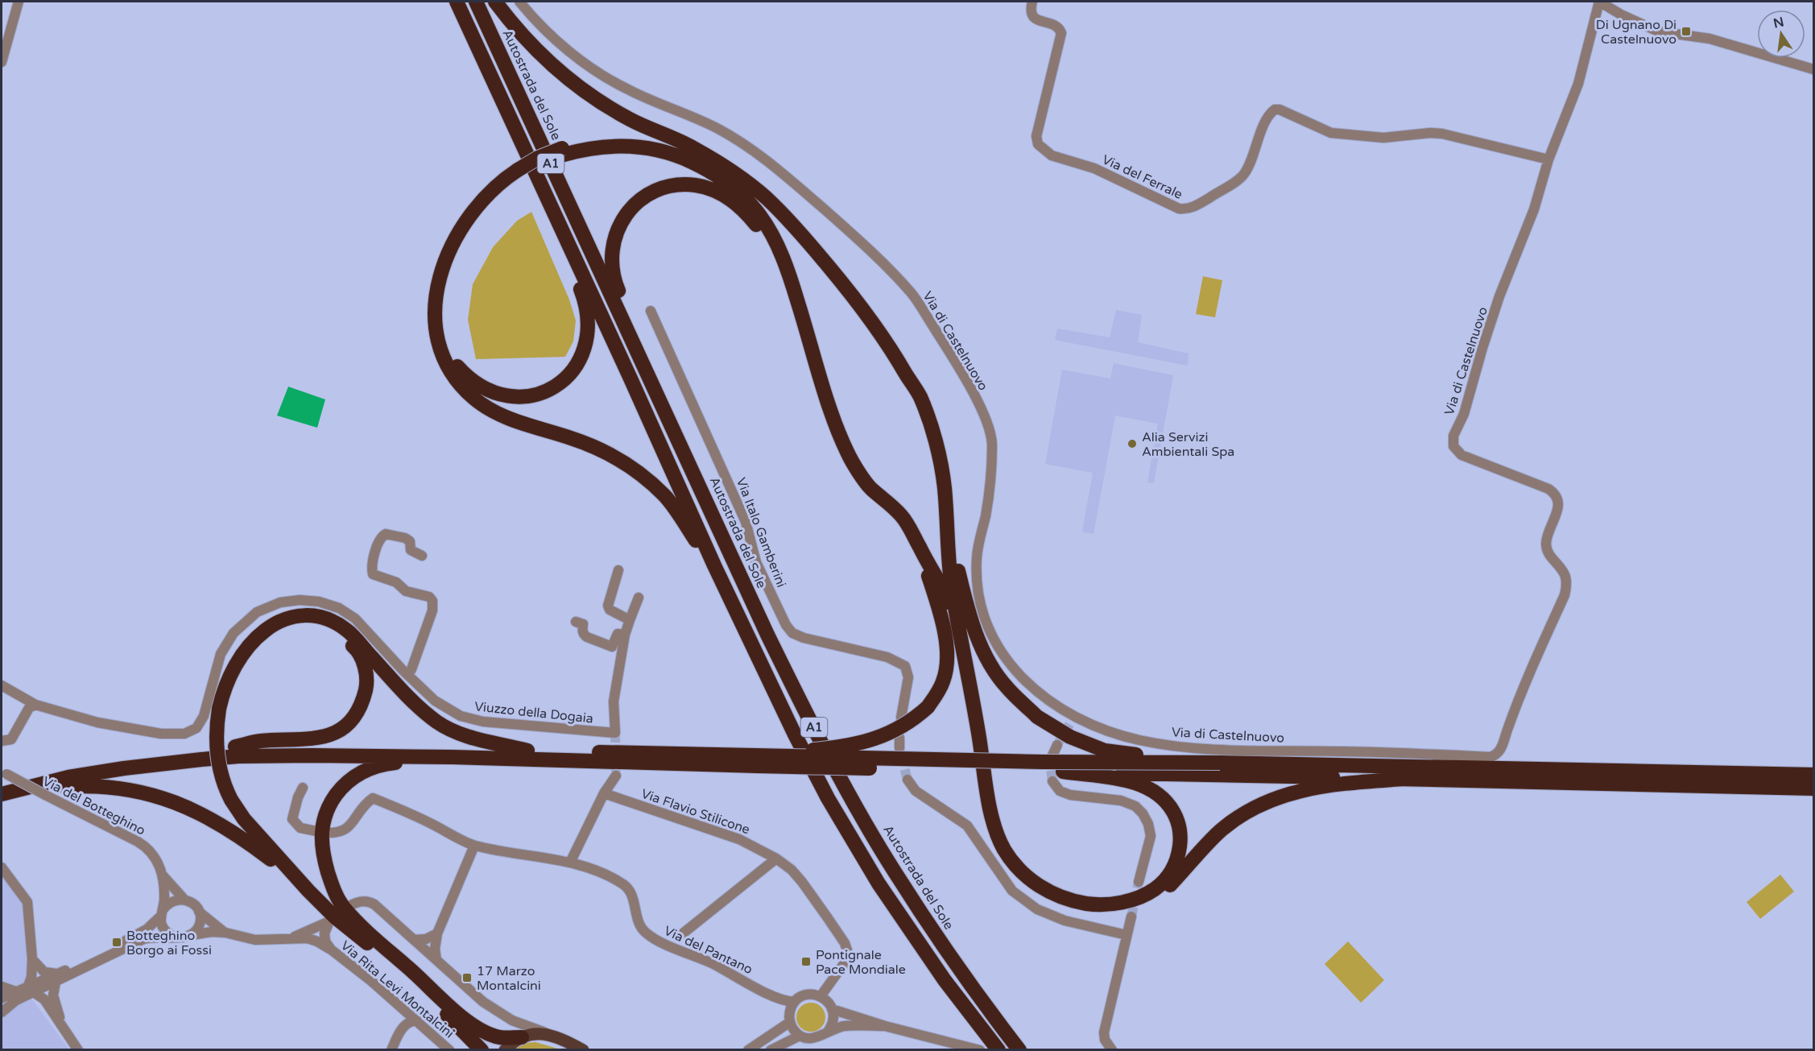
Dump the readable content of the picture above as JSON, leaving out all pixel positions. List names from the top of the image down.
{
  "streets": {
    "highway": ["Autostrada del Sole", "A1"],
    "street": [
      "Via del Ferrale",
      "Via di Castelnuovo",
      "Via Italo Gamberini",
      "Viuzzo della Dogaia",
      "Via del Botteghino",
      "Via Flavio Stilicone",
      "Via del Pantano",
      "Via Rita Levi Montalcini"
    ]
  },
  "crossings": [
    ["Via del Ferrale", "Via di Castelnuovo"],
    ["Via Flavio Stilicone", "Via del Pantano"]
  ],
  "places": {
    "transit": [
      "Di Ugnano Di Castelnuovo",
      "Botteghino Borgo ai Fossi",
      "Pontignale Pace Mondiale",
      "17 Marzo Montalcini"
    ],
    "other": ["Alia Servizi Ambientali Spa"]
  },
  "north": "top"
}
